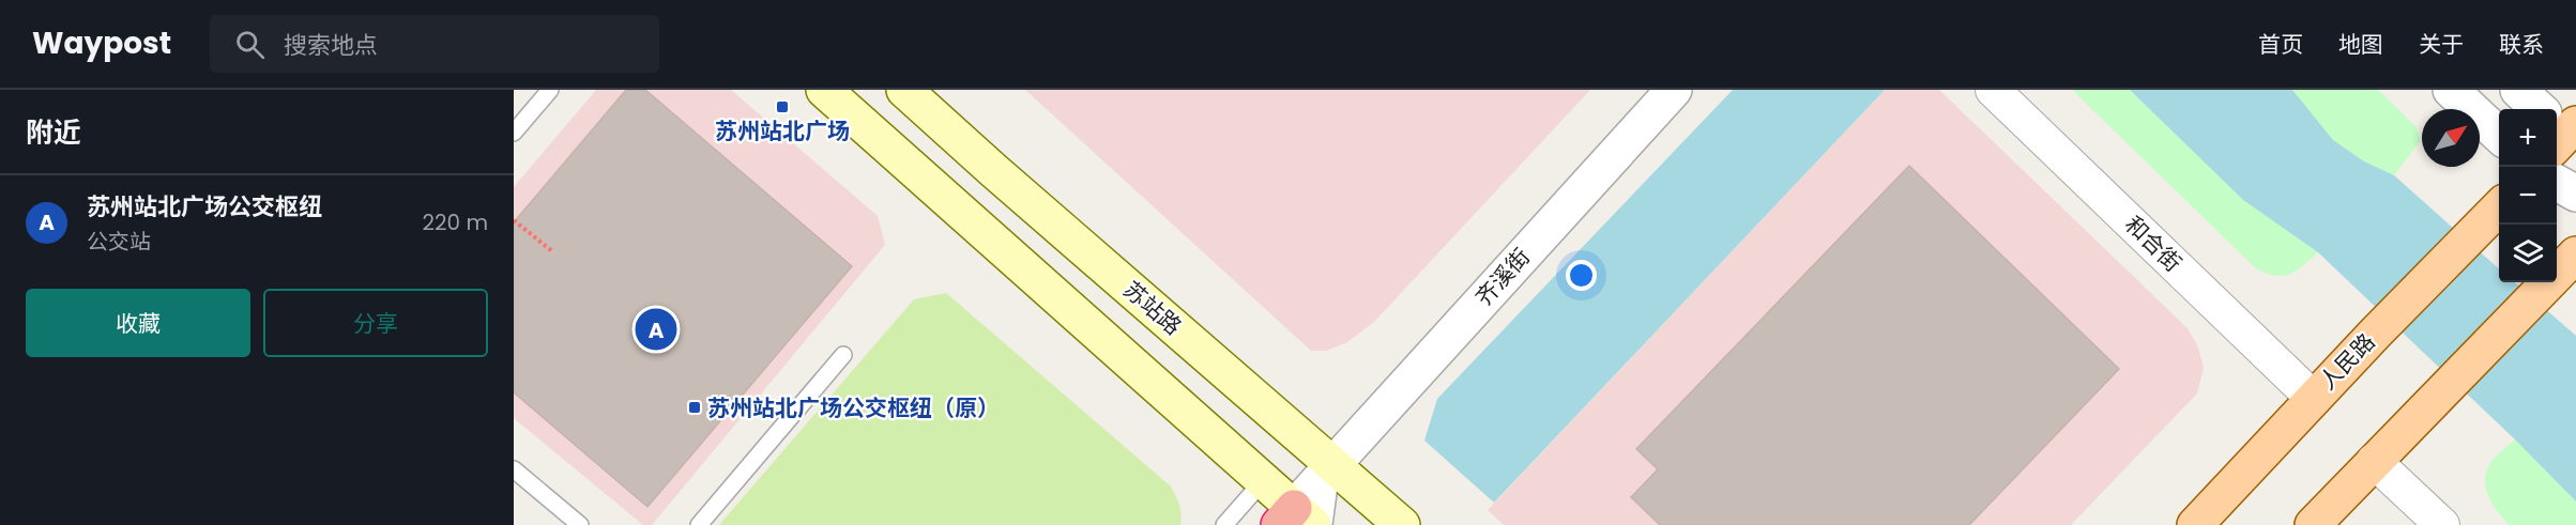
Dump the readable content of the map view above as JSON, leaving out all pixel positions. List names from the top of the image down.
{
  "streets": {
    "main road": ["苏站路", "人民路"],
    "street": ["和合街", "齐溪街"]
  },
  "crossings": [
    ["和合街", "人民路"],
    ["齐溪街", "苏站路"]
  ],
  "places": {
    "transit": ["苏州站北广场", "苏州站北广场公交枢纽（原）"]
  },
  "north": "top right",
  "page": {
    "header": "Waypost",
    "search": "搜索地点",
    "nav": [
      "首页",
      "地图",
      "关于",
      "联系"
    ],
    "heading": "附近",
    "map_buttons": ["+", "−"],
    "list": [
      {
        "mark": "A",
        "name": "苏州站北广场公交枢纽",
        "note": "公交站",
        "value": "220 m"
      }
    ],
    "buttons": ["收藏", "分享"],
    "pins": "A"
  }
}
